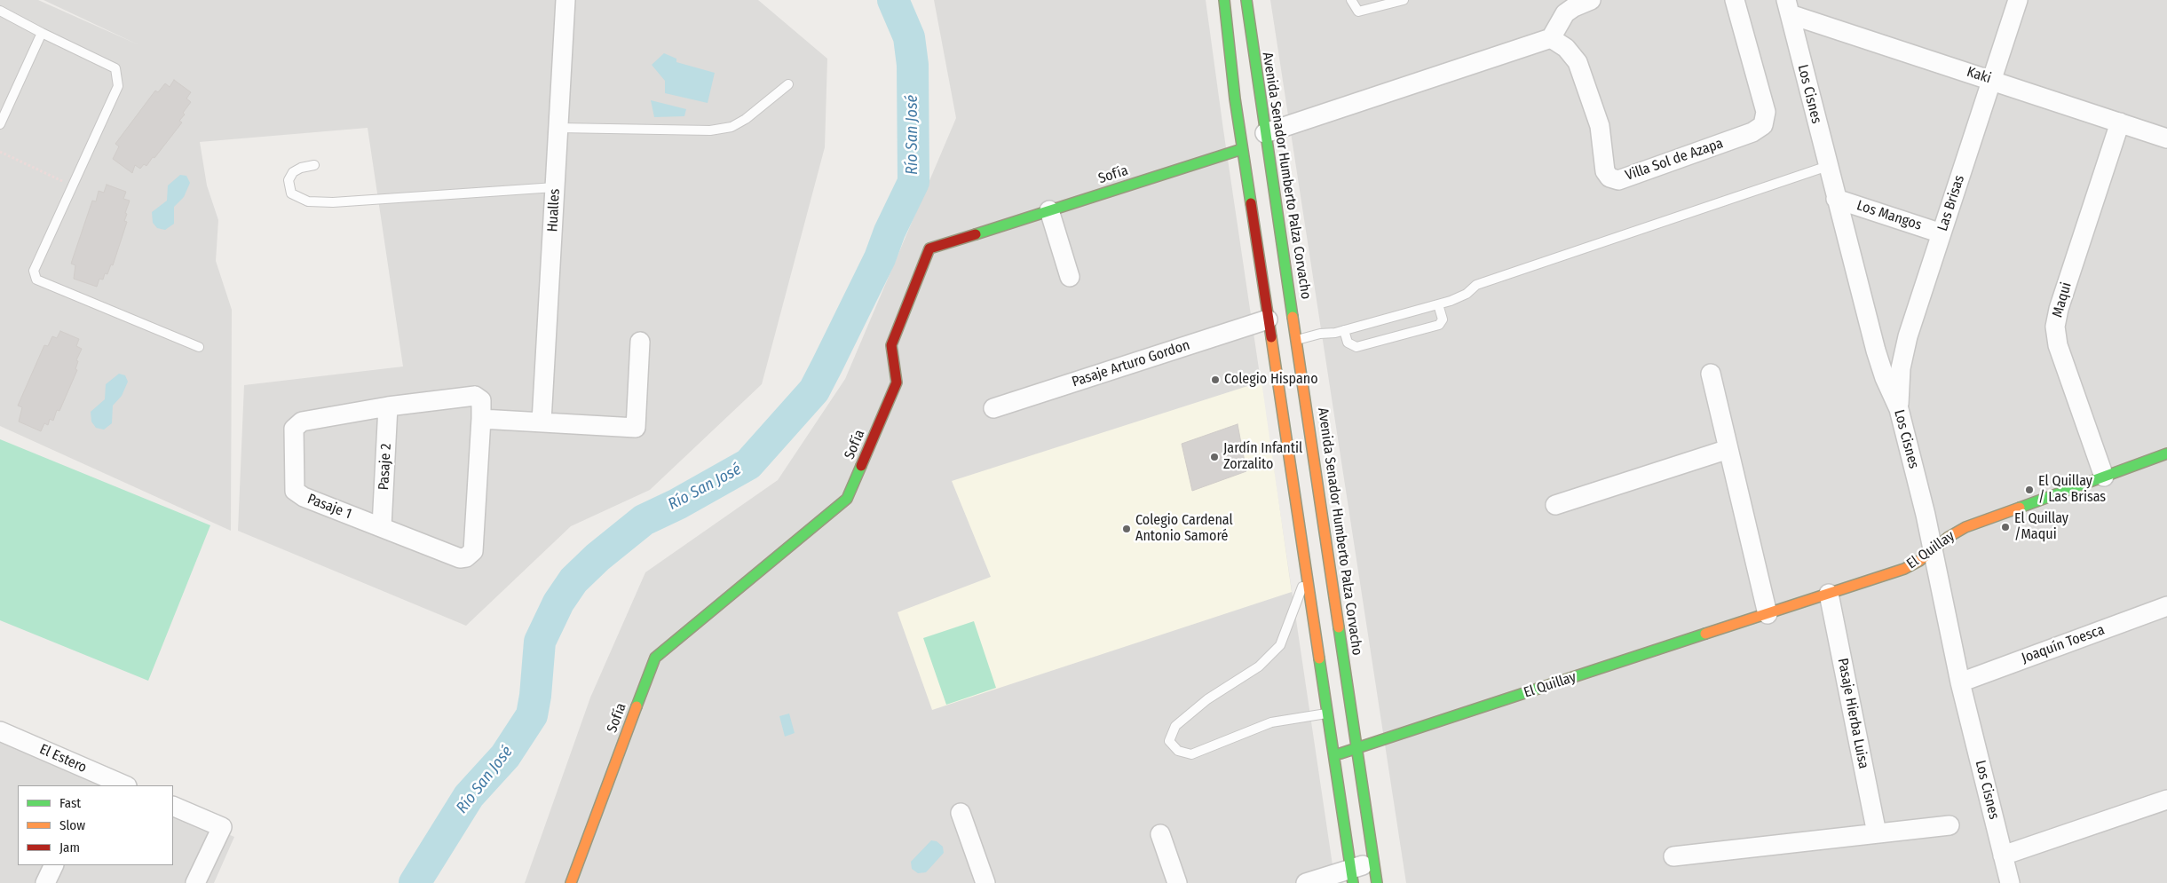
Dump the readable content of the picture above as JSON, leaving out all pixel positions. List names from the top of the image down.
{
  "streets": {
    "street": [
      "Kaki",
      "Los Cisnes",
      "Villa Sol de Azapa",
      "Sofía",
      "Avenida Senador Humberto Palza Corvacho",
      "Las Brisas",
      "Hualles",
      "Los Mangos",
      "Maqui",
      "Pasaje Arturo Gordon",
      "Pasaje 2",
      "Pasaje 1",
      "El Quillay",
      "Joaquín Toesca",
      "Pasaje Hierba Luisa",
      "El Estero"
    ]
  },
  "crossings": [
    ["Kaki", "Los Cisnes"],
    ["Kaki", "Las Brisas"],
    ["Kaki", "Maqui"],
    ["Los Cisnes", "Las Brisas"],
    ["Los Cisnes", "Los Mangos"],
    ["Los Cisnes", "El Quillay"],
    ["Los Cisnes", "Joaquín Toesca"],
    ["Avenida Senador Humberto Palza Corvacho", "El Quillay"],
    ["Las Brisas", "Los Mangos"],
    ["Maqui", "El Quillay"],
    ["Pasaje 2", "Pasaje 1"],
    ["El Quillay", "Pasaje Hierba Luisa"]
  ],
  "water": ["Río San José"],
  "places": [
    "Colegio Hispano",
    "Jardín Infantil Zorzalito",
    "El Quillay / Las Brisas",
    "El Quillay /Maqui",
    "Colegio Cardenal Antonio Samoré"
  ],
  "legend": ["Fast", "Slow", "Jam"]
}
